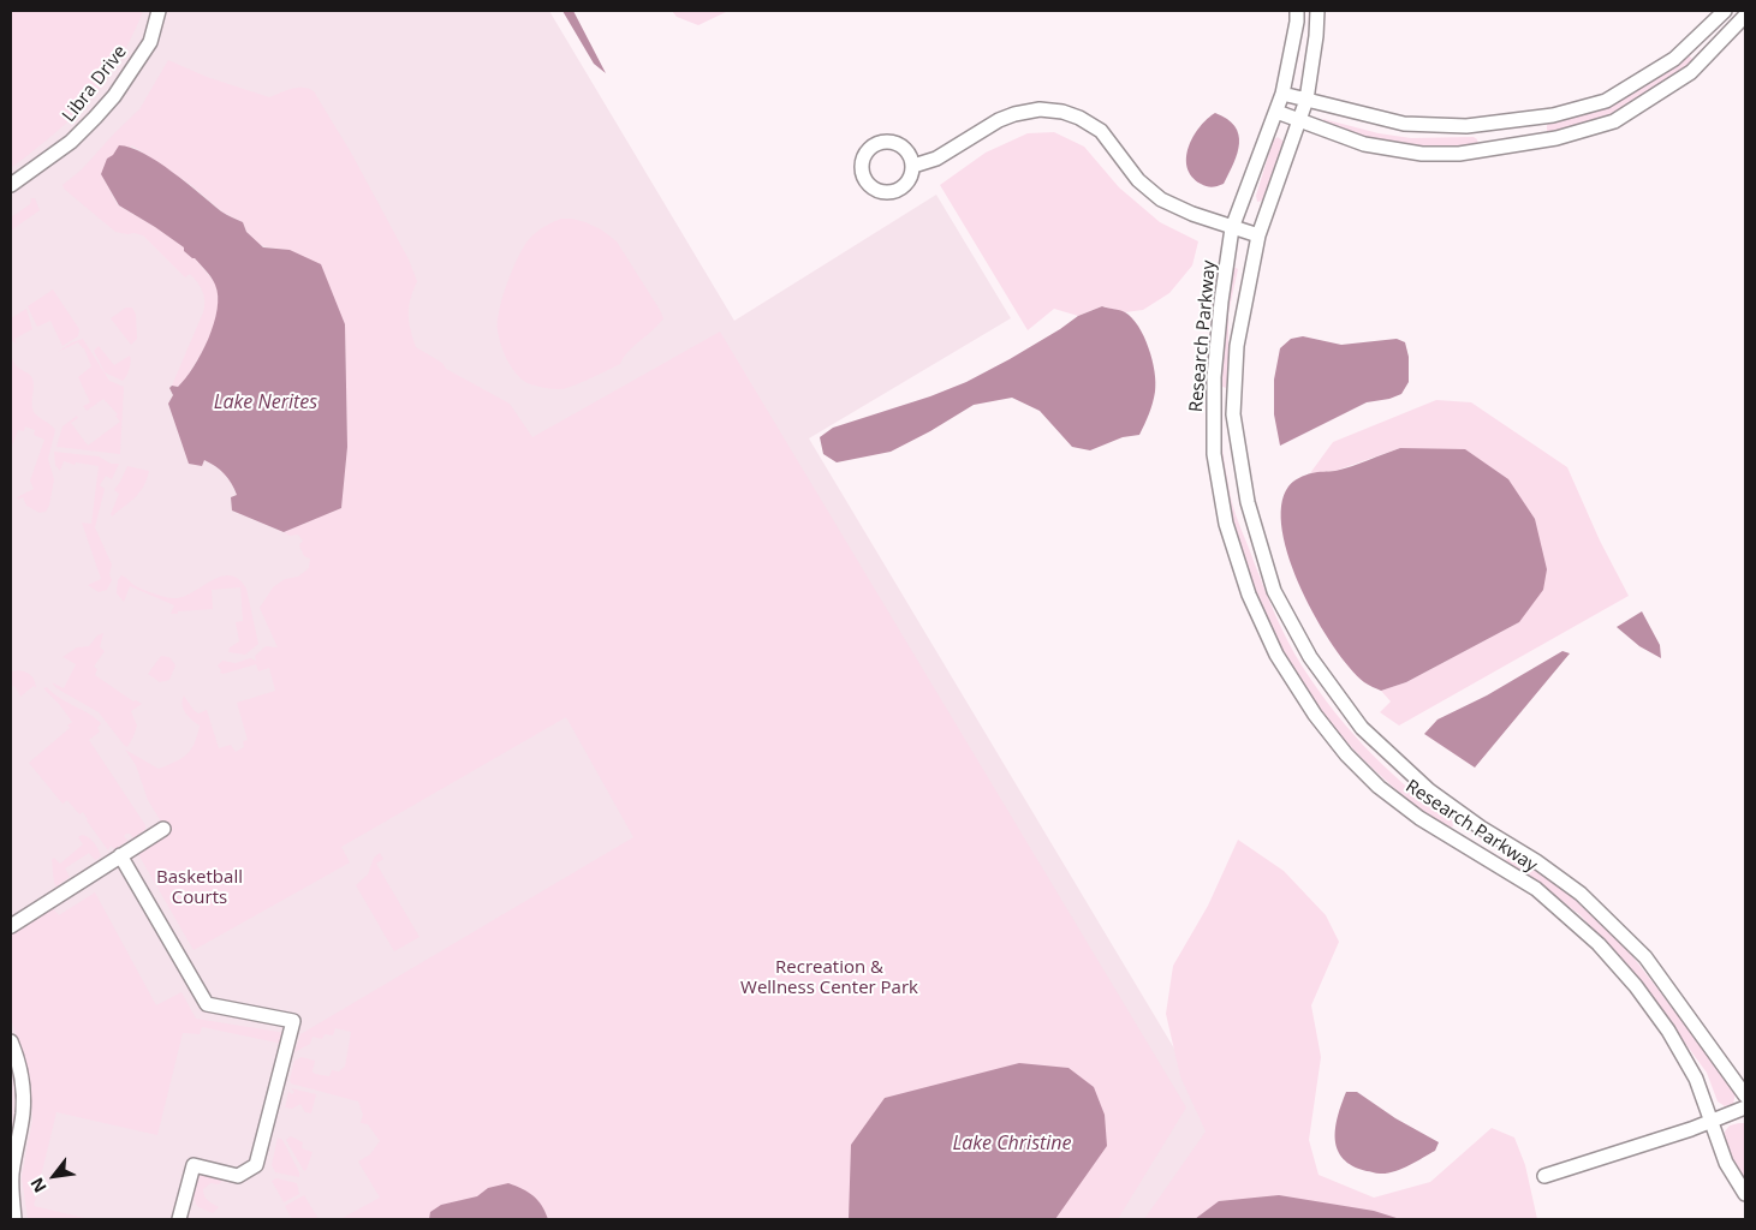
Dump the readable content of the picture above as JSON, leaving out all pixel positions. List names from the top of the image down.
{
  "streets": {
    "street": ["Libra Drive", "Research Parkway"]
  },
  "water": ["Lake Nerites", "Lake Christine"],
  "parks": ["Basketball Courts", "Recreation & Wellness Center Park"],
  "north": "bottom left"
}
